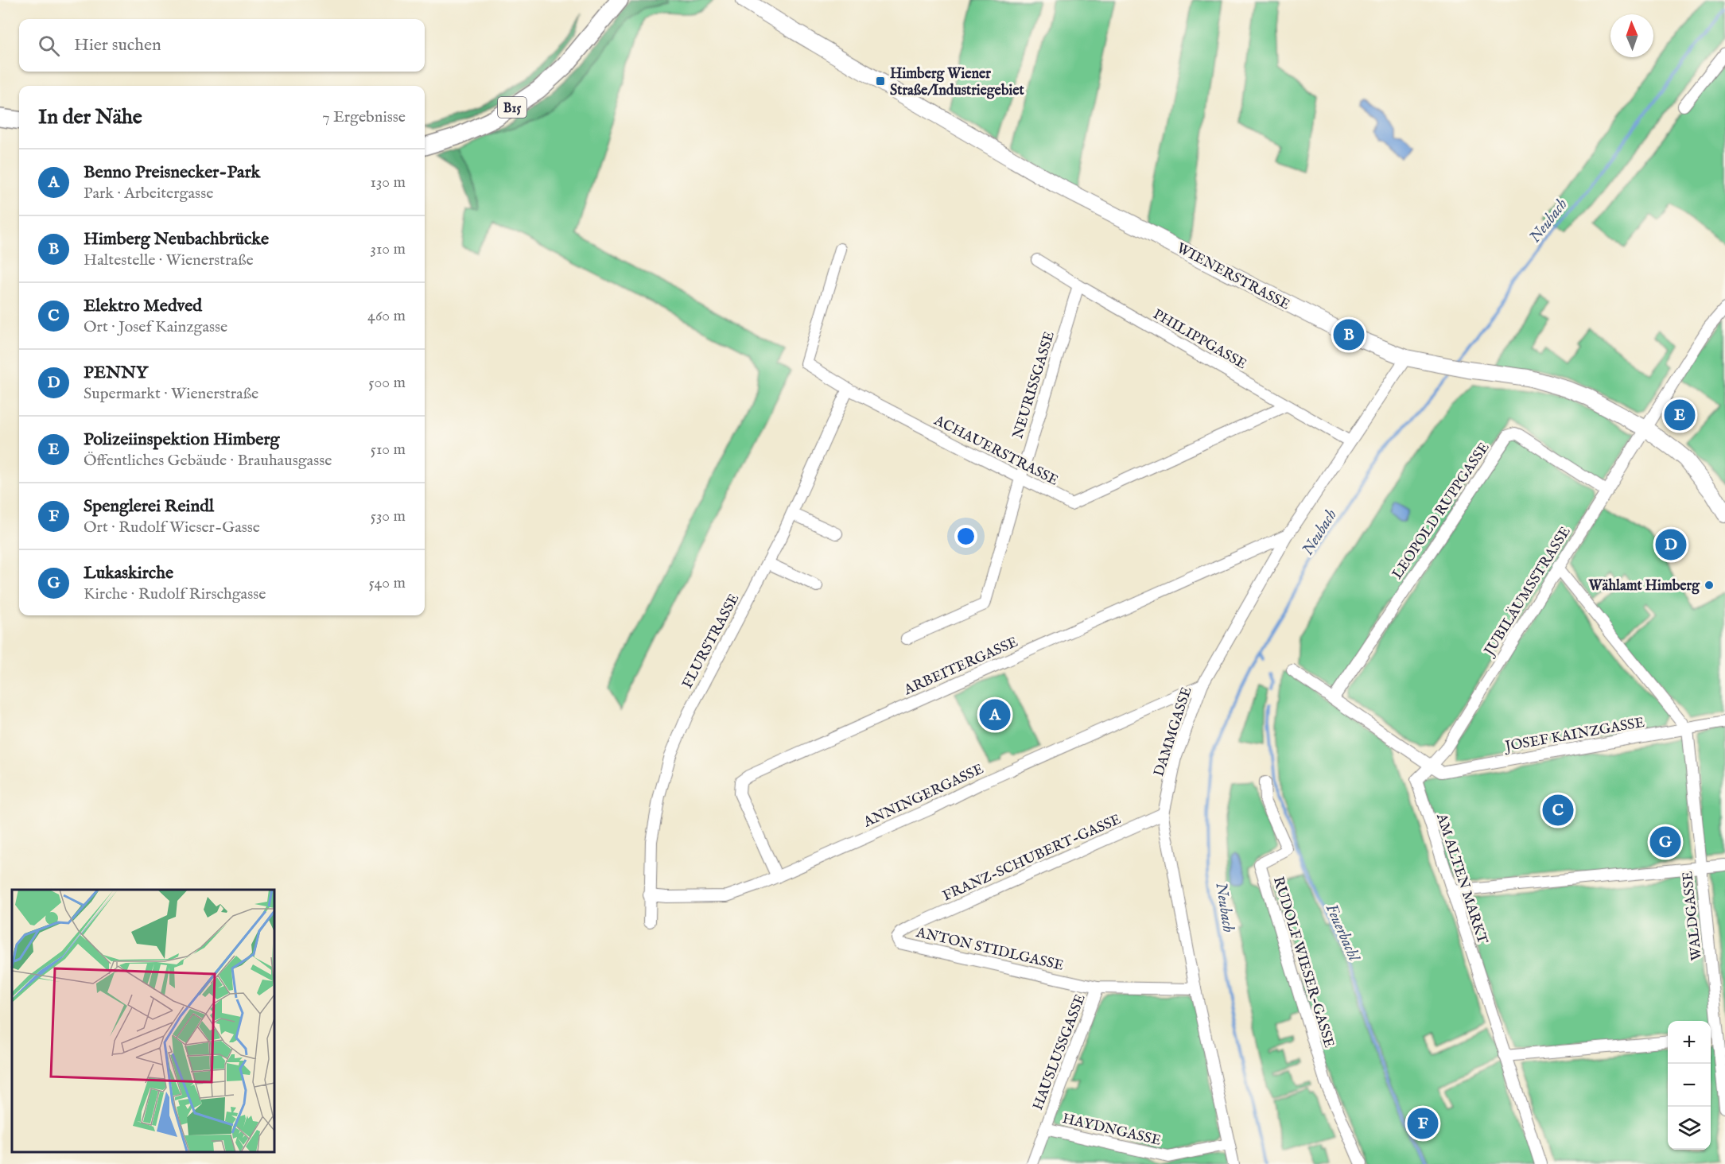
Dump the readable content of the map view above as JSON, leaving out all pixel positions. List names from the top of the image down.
{
  "streets": {
    "main road": ["B15"],
    "street": [
      "WIENERSTRASSE",
      "PHILIPPGASSE",
      "NEURISSGASSE",
      "ACHAUERSTRASSE",
      "LEOPOLD RUPPGASSE",
      "JUBILÄUMSSTRASSE",
      "FLURSTRASSE",
      "ARBEITERGASSE",
      "DAMMGASSE",
      "JOSEF KAINZGASSE",
      "ANNINGERGASSE",
      "FRANZ-SCHUBERT-GASSE",
      "AM ALTEN MARKT",
      "WALDGASSE",
      "ANTON STIDLGASSE",
      "RUDOLF WIESER-GASSE",
      "HAUSLUSSGASSE",
      "HAYDNGASSE"
    ]
  },
  "crossings": [
    ["WIENERSTRASSE", "JUBILÄUMSSTRASSE"],
    ["WIENERSTRASSE", "DAMMGASSE"],
    ["PHILIPPGASSE", "NEURISSGASSE"],
    ["PHILIPPGASSE", "ACHAUERSTRASSE"],
    ["PHILIPPGASSE", "DAMMGASSE"],
    ["NEURISSGASSE", "ACHAUERSTRASSE"],
    ["ACHAUERSTRASSE", "FLURSTRASSE"],
    ["LEOPOLD RUPPGASSE", "JUBILÄUMSSTRASSE"],
    ["JUBILÄUMSSTRASSE", "JOSEF KAINZGASSE"],
    ["JUBILÄUMSSTRASSE", "AM ALTEN MARKT"],
    ["FLURSTRASSE", "ANNINGERGASSE"],
    ["ARBEITERGASSE", "DAMMGASSE"],
    ["ARBEITERGASSE", "ANNINGERGASSE"],
    ["DAMMGASSE", "ANNINGERGASSE"],
    ["DAMMGASSE", "FRANZ-SCHUBERT-GASSE"],
    ["DAMMGASSE", "HAUSLUSSGASSE"],
    ["DAMMGASSE", "HAYDNGASSE"],
    ["JOSEF KAINZGASSE", "AM ALTEN MARKT"],
    ["JOSEF KAINZGASSE", "WALDGASSE"],
    ["FRANZ-SCHUBERT-GASSE", "ANTON STIDLGASSE"],
    ["ANTON STIDLGASSE", "HAUSLUSSGASSE"],
    ["HAUSLUSSGASSE", "HAYDNGASSE"]
  ],
  "water": ["Neubach", "Feuerbachl"],
  "places": {
    "transit": ["Himberg Wiener Straße/Industriegebiet"],
    "other": ["Wählamt Himberg"]
  },
  "north": "top",
  "page": {
    "search": "Hier suchen",
    "heading": ["In der Nähe", "7 Ergebnisse"],
    "list": [
      {
        "mark": "A",
        "name": "Benno Preisnecker-Park",
        "note": "Park · Arbeitergasse",
        "value": "130 m"
      },
      {
        "mark": "B",
        "name": "Himberg Neubachbrücke",
        "note": "Haltestelle · Wienerstraße",
        "value": "310 m"
      },
      {
        "mark": "C",
        "name": "Elektro Medved",
        "note": "Ort · Josef Kainzgasse",
        "value": "460 m"
      },
      {
        "mark": "D",
        "name": "PENNY",
        "note": "Supermarkt · Wienerstraße",
        "value": "500 m"
      },
      {
        "mark": "E",
        "name": "Polizeiinspektion Himberg",
        "note": "Öffentliches Gebäude · Brauhausgasse",
        "value": "510 m"
      },
      {
        "mark": "F",
        "name": "Spenglerei Reindl",
        "note": "Ort · Rudolf Wieser-Gasse",
        "value": "530 m"
      },
      {
        "mark": "G",
        "name": "Lukaskirche",
        "note": "Kirche · Rudolf Rirschgasse",
        "value": "540 m"
      }
    ],
    "pins": [
      "B",
      "E",
      "D",
      "A",
      "C",
      "G",
      "F"
    ],
    "map_buttons": ["+", "−"]
  }
}
